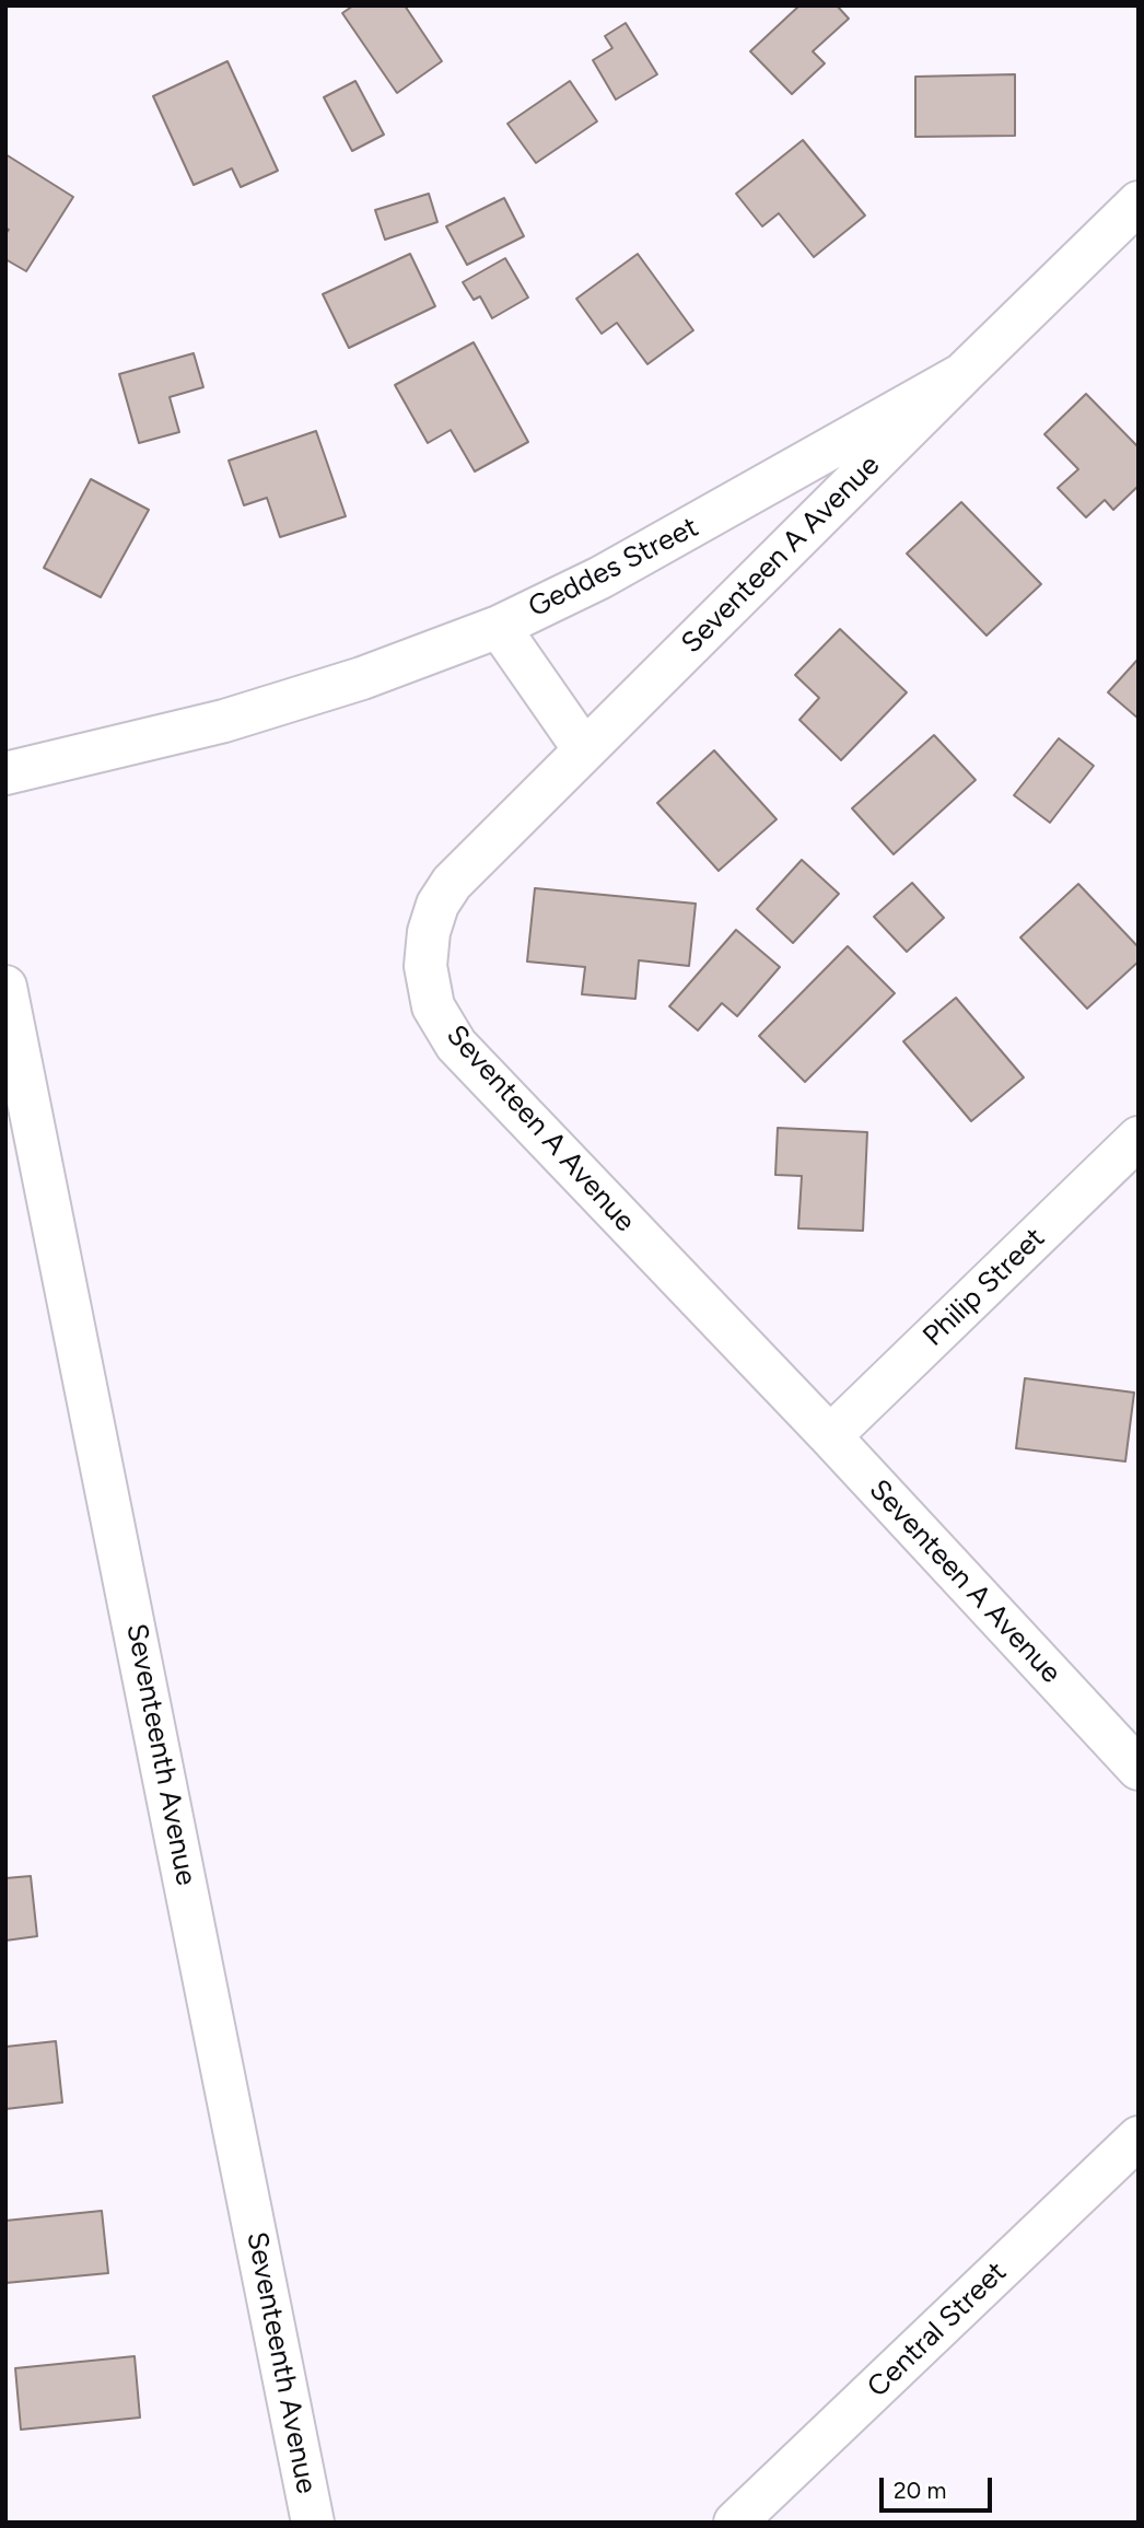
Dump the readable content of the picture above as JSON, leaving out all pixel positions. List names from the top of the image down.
{
  "streets": {
    "street": [
      "Seventeen A Avenue",
      "Geddes Street",
      "Philip Street",
      "Seventeenth Avenue",
      "Central Street"
    ]
  },
  "crossings": [
    ["Seventeen A Avenue", "Geddes Street"],
    ["Seventeen A Avenue", "Philip Street"]
  ],
  "scale_bar": "20 m"
}
